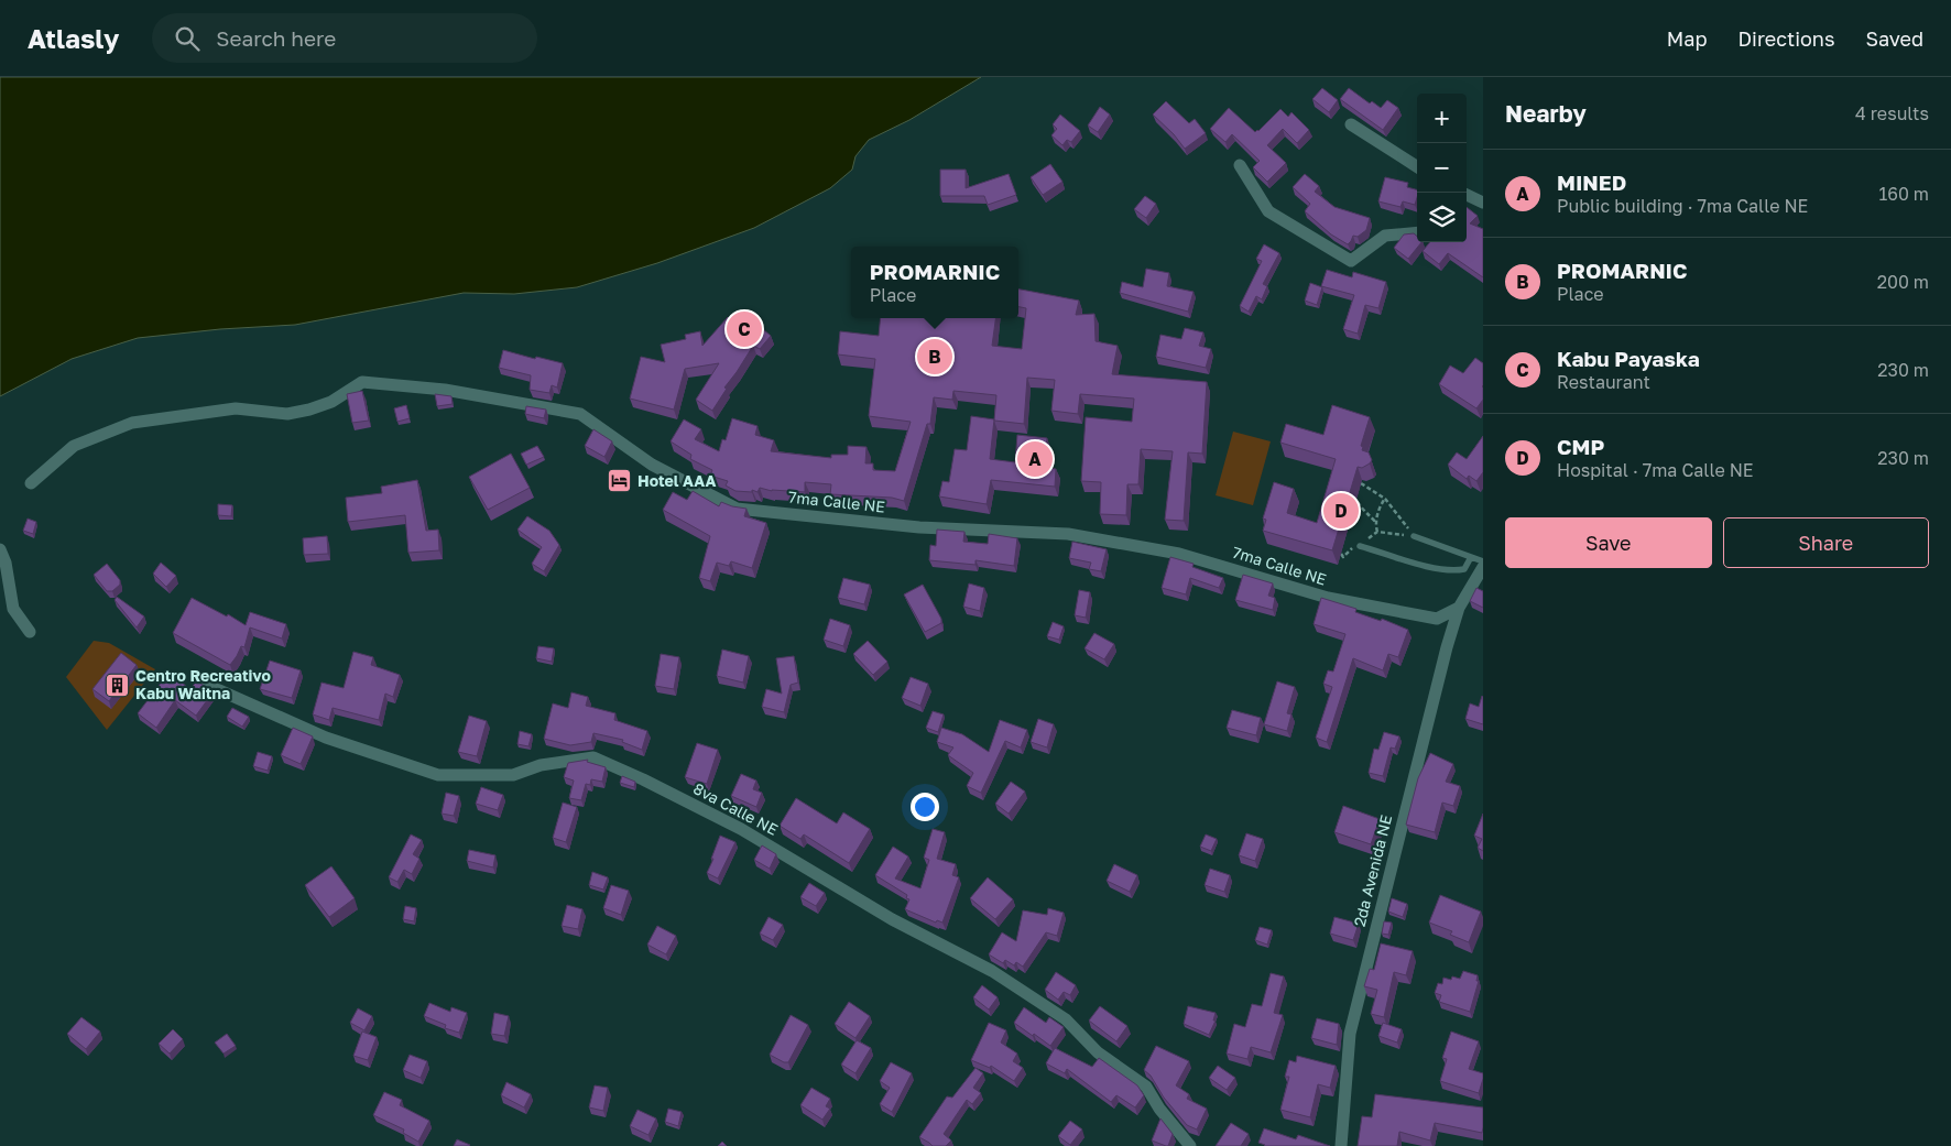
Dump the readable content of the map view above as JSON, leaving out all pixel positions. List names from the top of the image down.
{
  "streets": {
    "street": ["7ma Calle NE", "8va Calle NE", "2da Avenida NE"]
  },
  "places": {
    "hotel": ["Hotel AAA"],
    "building": ["Centro Recreativo Kabu Waitna"]
  },
  "page": {
    "header": "Atlasly",
    "search": "Search here",
    "nav": ["Map", "Directions", "Saved"],
    "heading": ["Nearby", "4 results"],
    "map_buttons": ["+", "−"],
    "list": [
      {
        "mark": "A",
        "name": "MINED",
        "note": "Public building · 7ma Calle NE",
        "value": "160 m"
      },
      {
        "mark": "B",
        "name": "PROMARNIC",
        "note": "Place",
        "value": "200 m"
      },
      {
        "mark": "C",
        "name": "Kabu Payaska",
        "note": "Restaurant",
        "value": "230 m"
      },
      {
        "mark": "D",
        "name": "CMP",
        "note": "Hospital · 7ma Calle NE",
        "value": "230 m"
      }
    ],
    "popup": ["PROMARNIC", "Place"],
    "pins": [
      "C",
      "B",
      "A",
      "D"
    ],
    "buttons": ["Save", "Share"]
  }
}
